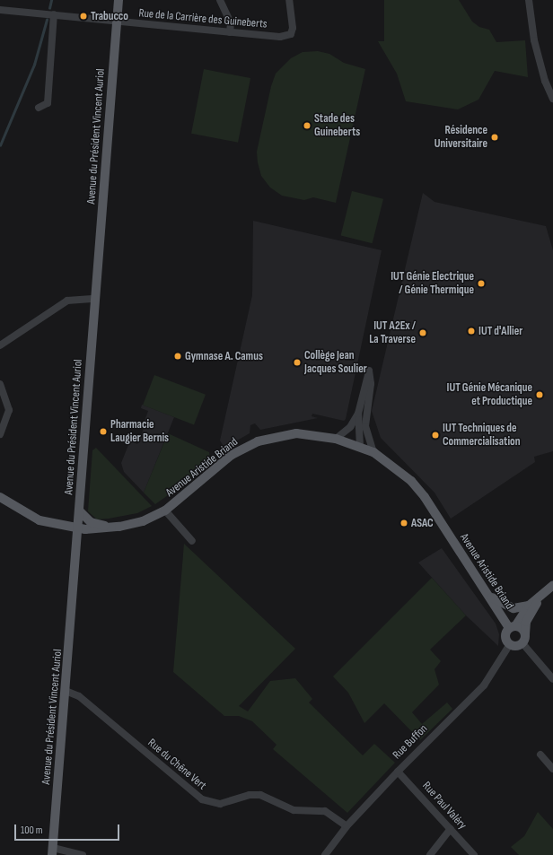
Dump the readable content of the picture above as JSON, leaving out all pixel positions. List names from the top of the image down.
{
  "streets": {
    "main road": ["Avenue du Président Vincent Auriol", "Avenue Aristide Briand"],
    "street": [
      "Rue de la Carrière des Guineberts",
      "Rue Buffon",
      "Rue du Chêne Vert",
      "Rue Paul Valéry"
    ]
  },
  "crossings": [
    ["Rue de la Carrière des Guineberts", "Avenue du Président Vincent Auriol"],
    ["Avenue du Président Vincent Auriol", "Avenue Aristide Briand"],
    ["Avenue du Président Vincent Auriol", "Rue du Chêne Vert"],
    ["Avenue Aristide Briand", "Rue Buffon"],
    ["Rue Buffon", "Rue du Chêne Vert"],
    ["Rue Buffon", "Rue Paul Valéry"]
  ],
  "places": [
    "Trabucco",
    "Stade des Guineberts",
    "Résidence Universitaire",
    "IUT Génie Electrique / Génie Thermique",
    "IUT d'Allier",
    "IUT A2Ex / La Traverse",
    "Gymnase A. Camus",
    "Collège Jean Jacques Soulier",
    "IUT Génie Mécanique et Productique",
    "Pharmacie Laugier Bernis",
    "IUT Techniques de Commercialisation",
    "ASAC"
  ],
  "scale_bar": "100 m"
}
